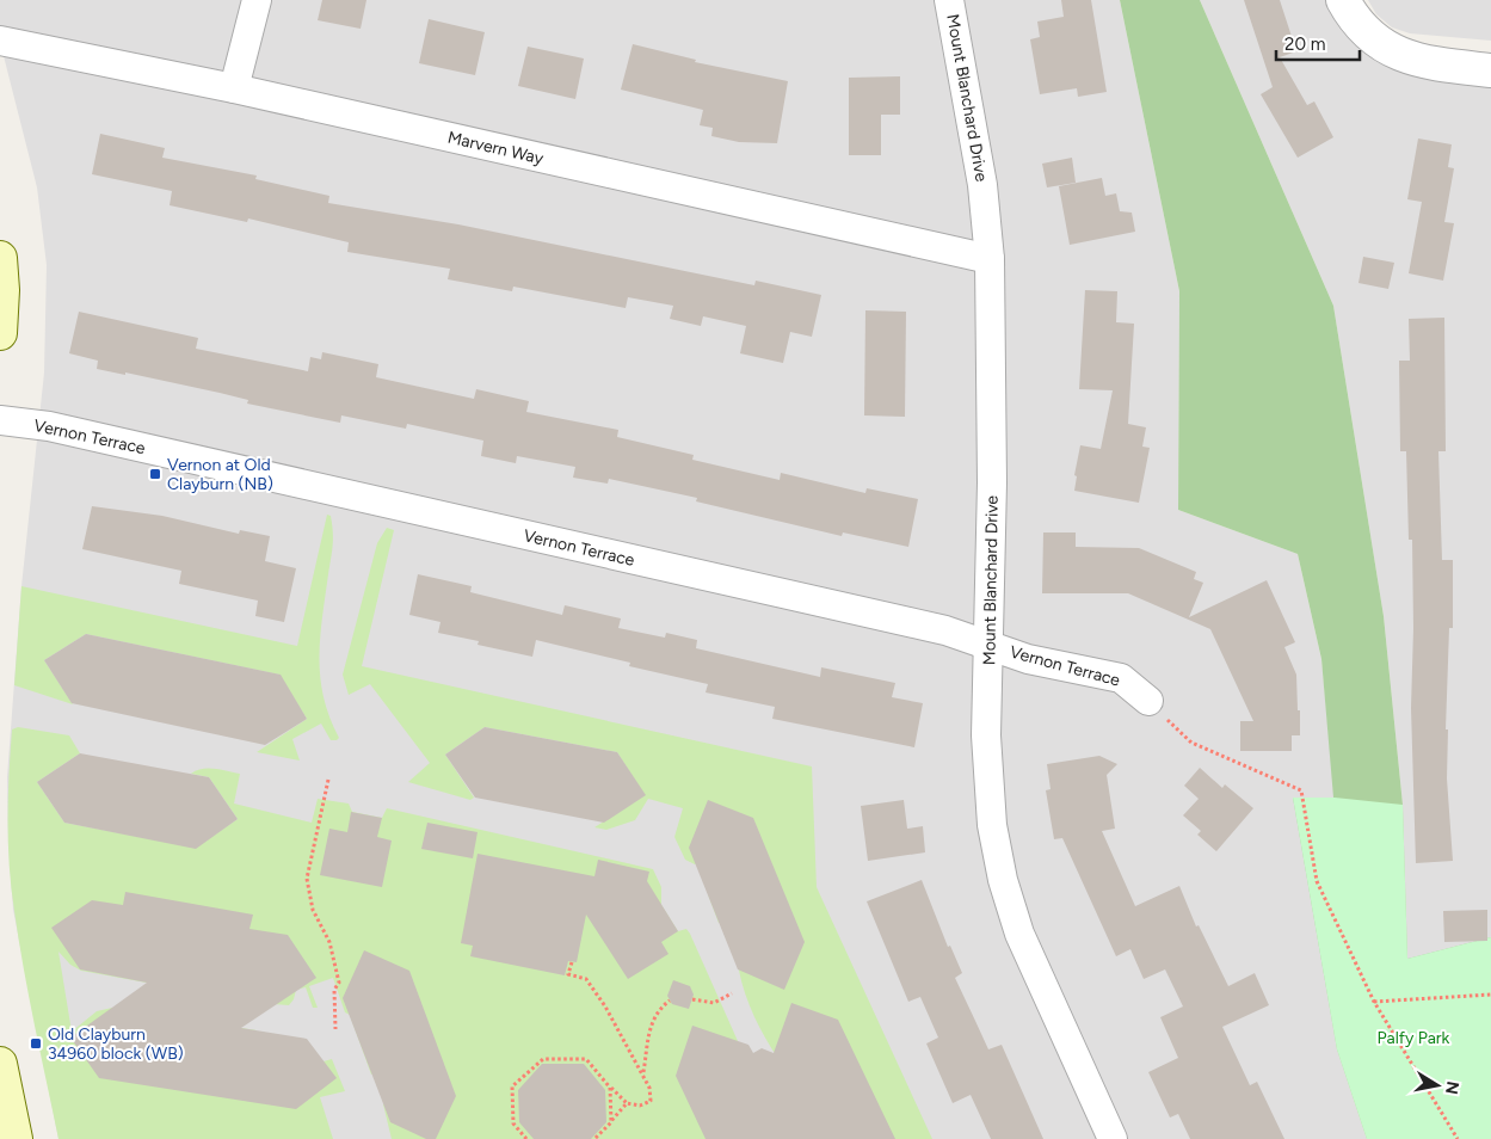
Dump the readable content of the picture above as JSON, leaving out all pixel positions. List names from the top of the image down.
{
  "streets": {
    "street": ["Mount Blanchard Drive", "Marvern Way", "Vernon Terrace"]
  },
  "crossings": [
    ["Mount Blanchard Drive", "Marvern Way"],
    ["Mount Blanchard Drive", "Vernon Terrace"]
  ],
  "parks": ["Palfy Park"],
  "places": {
    "transit": ["Vernon at Old Clayburn (NB)", "Old Clayburn 34960 block (WB)"]
  },
  "scale_bar": "20 m",
  "north": "right"
}
